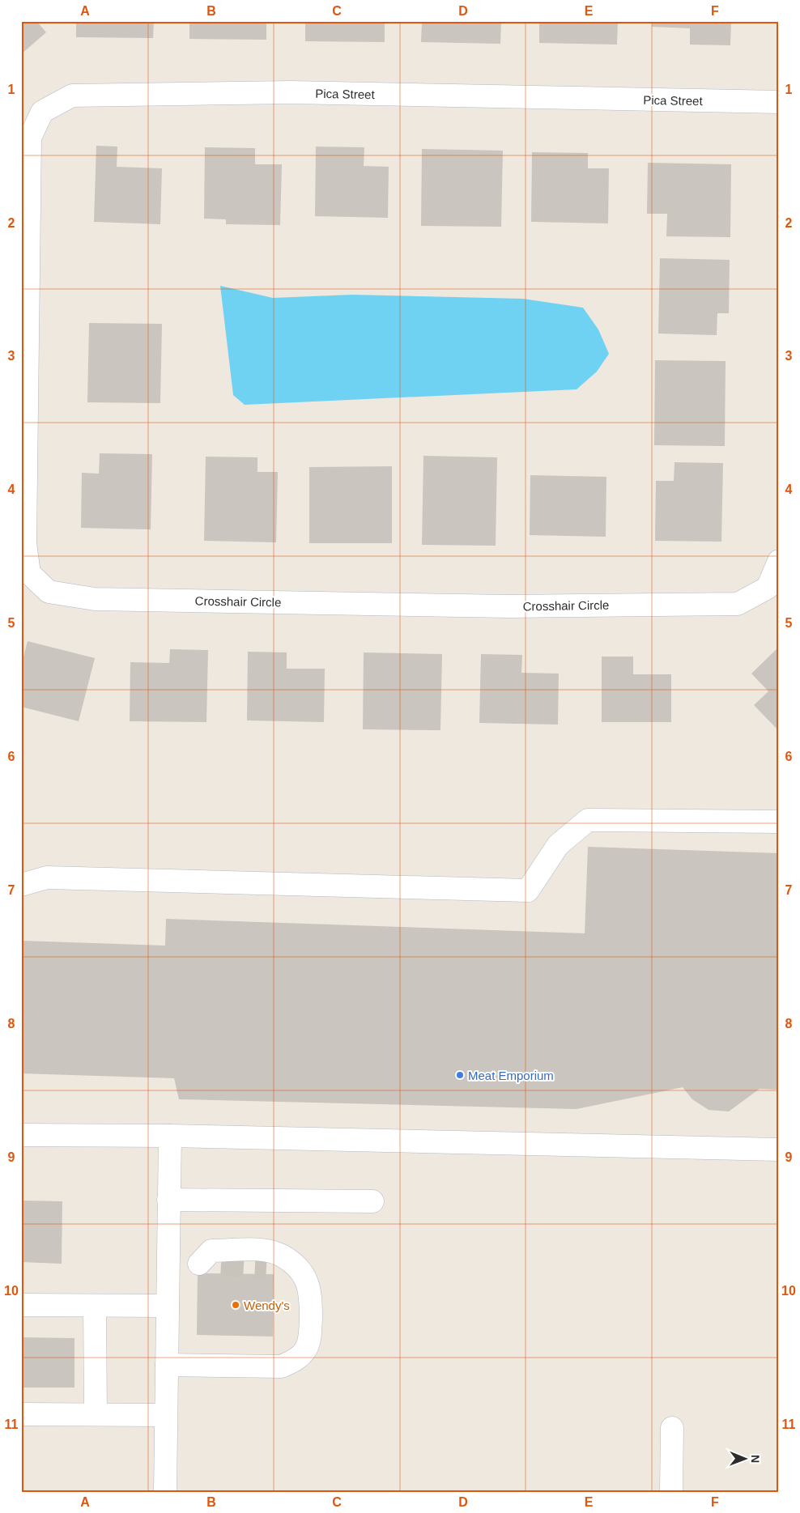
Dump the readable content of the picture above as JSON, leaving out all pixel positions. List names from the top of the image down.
{
  "streets": {
    "street": ["Pica Street", "Crosshair Circle"]
  },
  "crossings": [
    ["Pica Street", "Crosshair Circle"]
  ],
  "places": ["Meat Emporium", "Wendy's"],
  "north": "right",
  "grid": {
    "columns": [
      "A",
      "B",
      "C",
      "D",
      "E",
      "F"
    ],
    "rows": [
      "1",
      "2",
      "3",
      "4",
      "5",
      "6",
      "7",
      "8",
      "9",
      "10",
      "11"
    ]
  }
}
